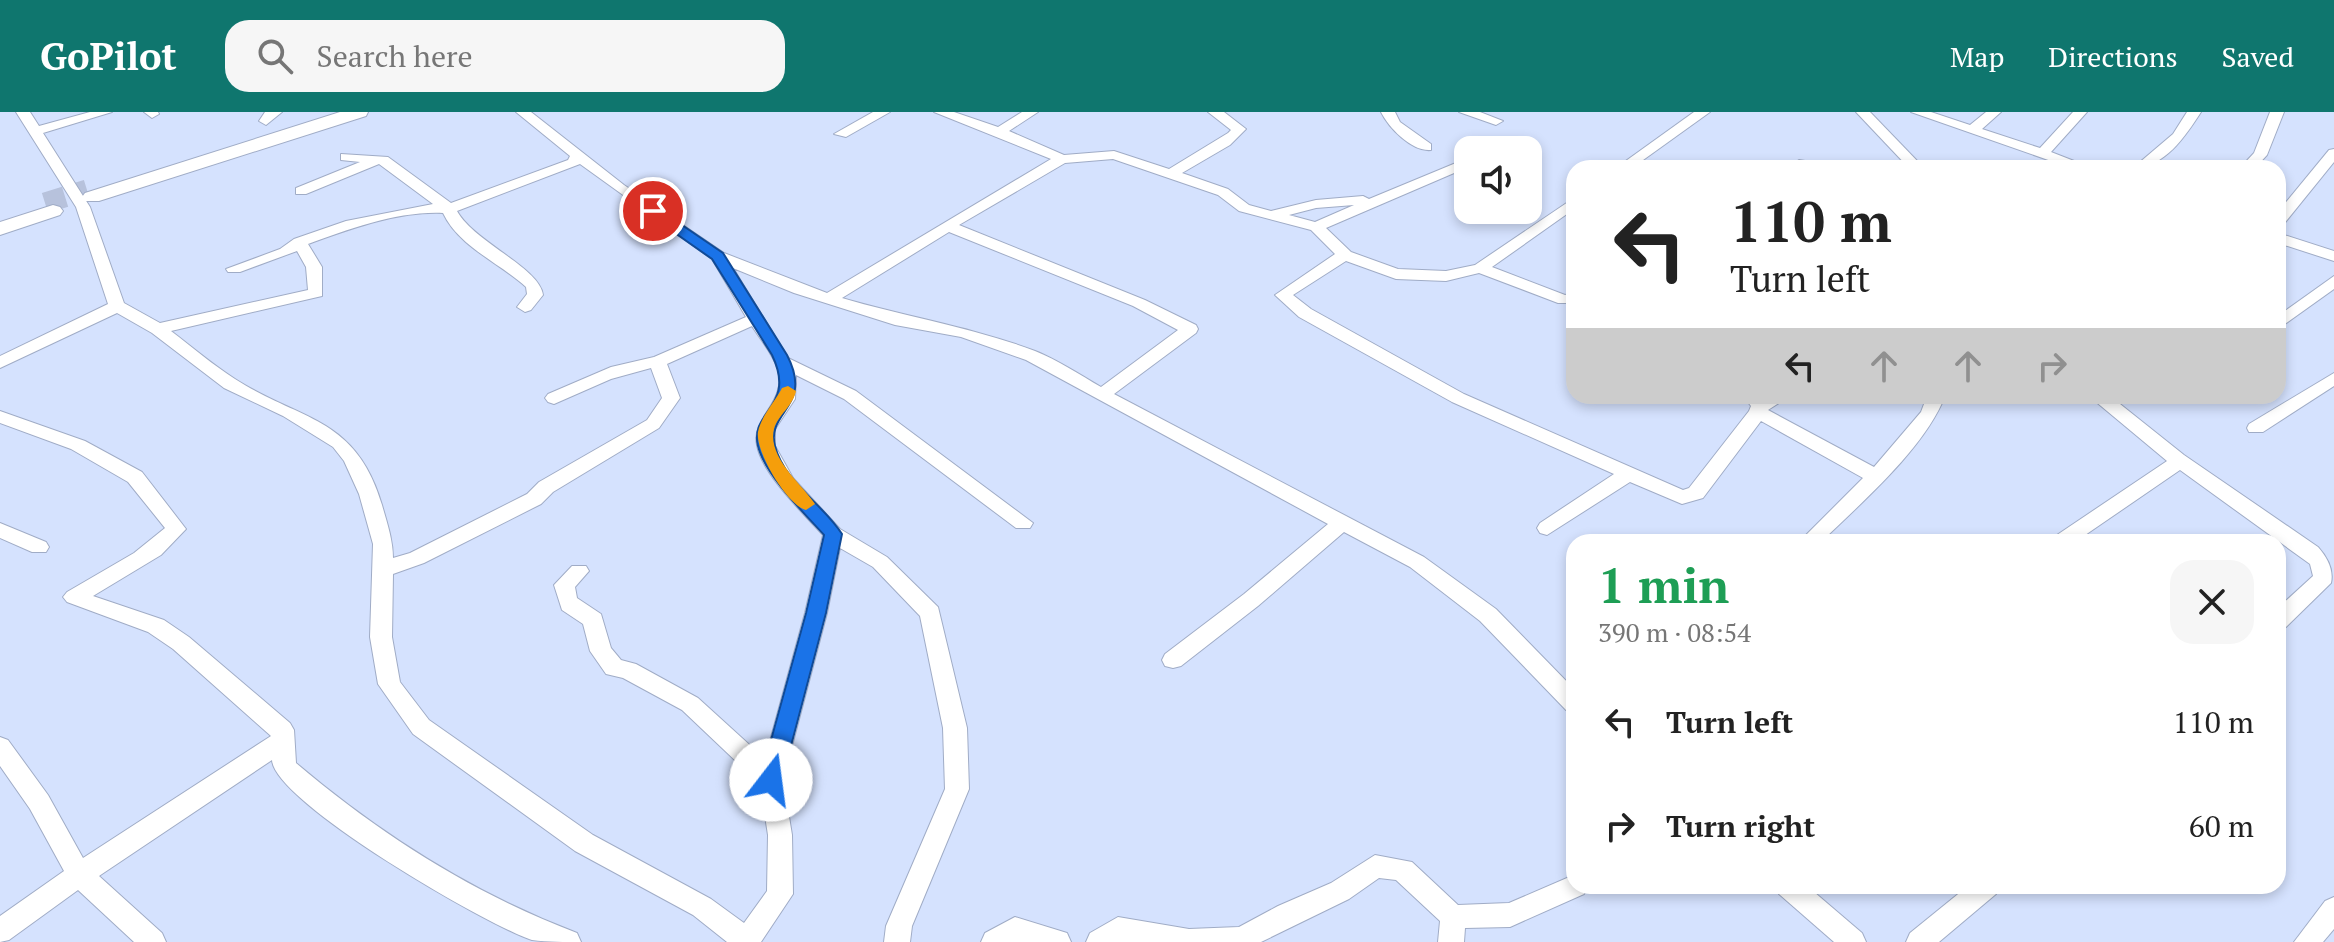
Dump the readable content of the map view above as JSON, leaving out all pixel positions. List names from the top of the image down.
{
  "page": {
    "header": "GoPilot",
    "search": "Search here",
    "nav": ["Map", "Directions", "Saved"],
    "turn": ["110 m", "Turn left"],
    "heading": ["1 min", "390 m · 08:54"],
    "list": [
      {
        "name": "Turn left",
        "value": "110 m"
      },
      {
        "name": "Turn right",
        "value": "60 m"
      }
    ]
  }
}
